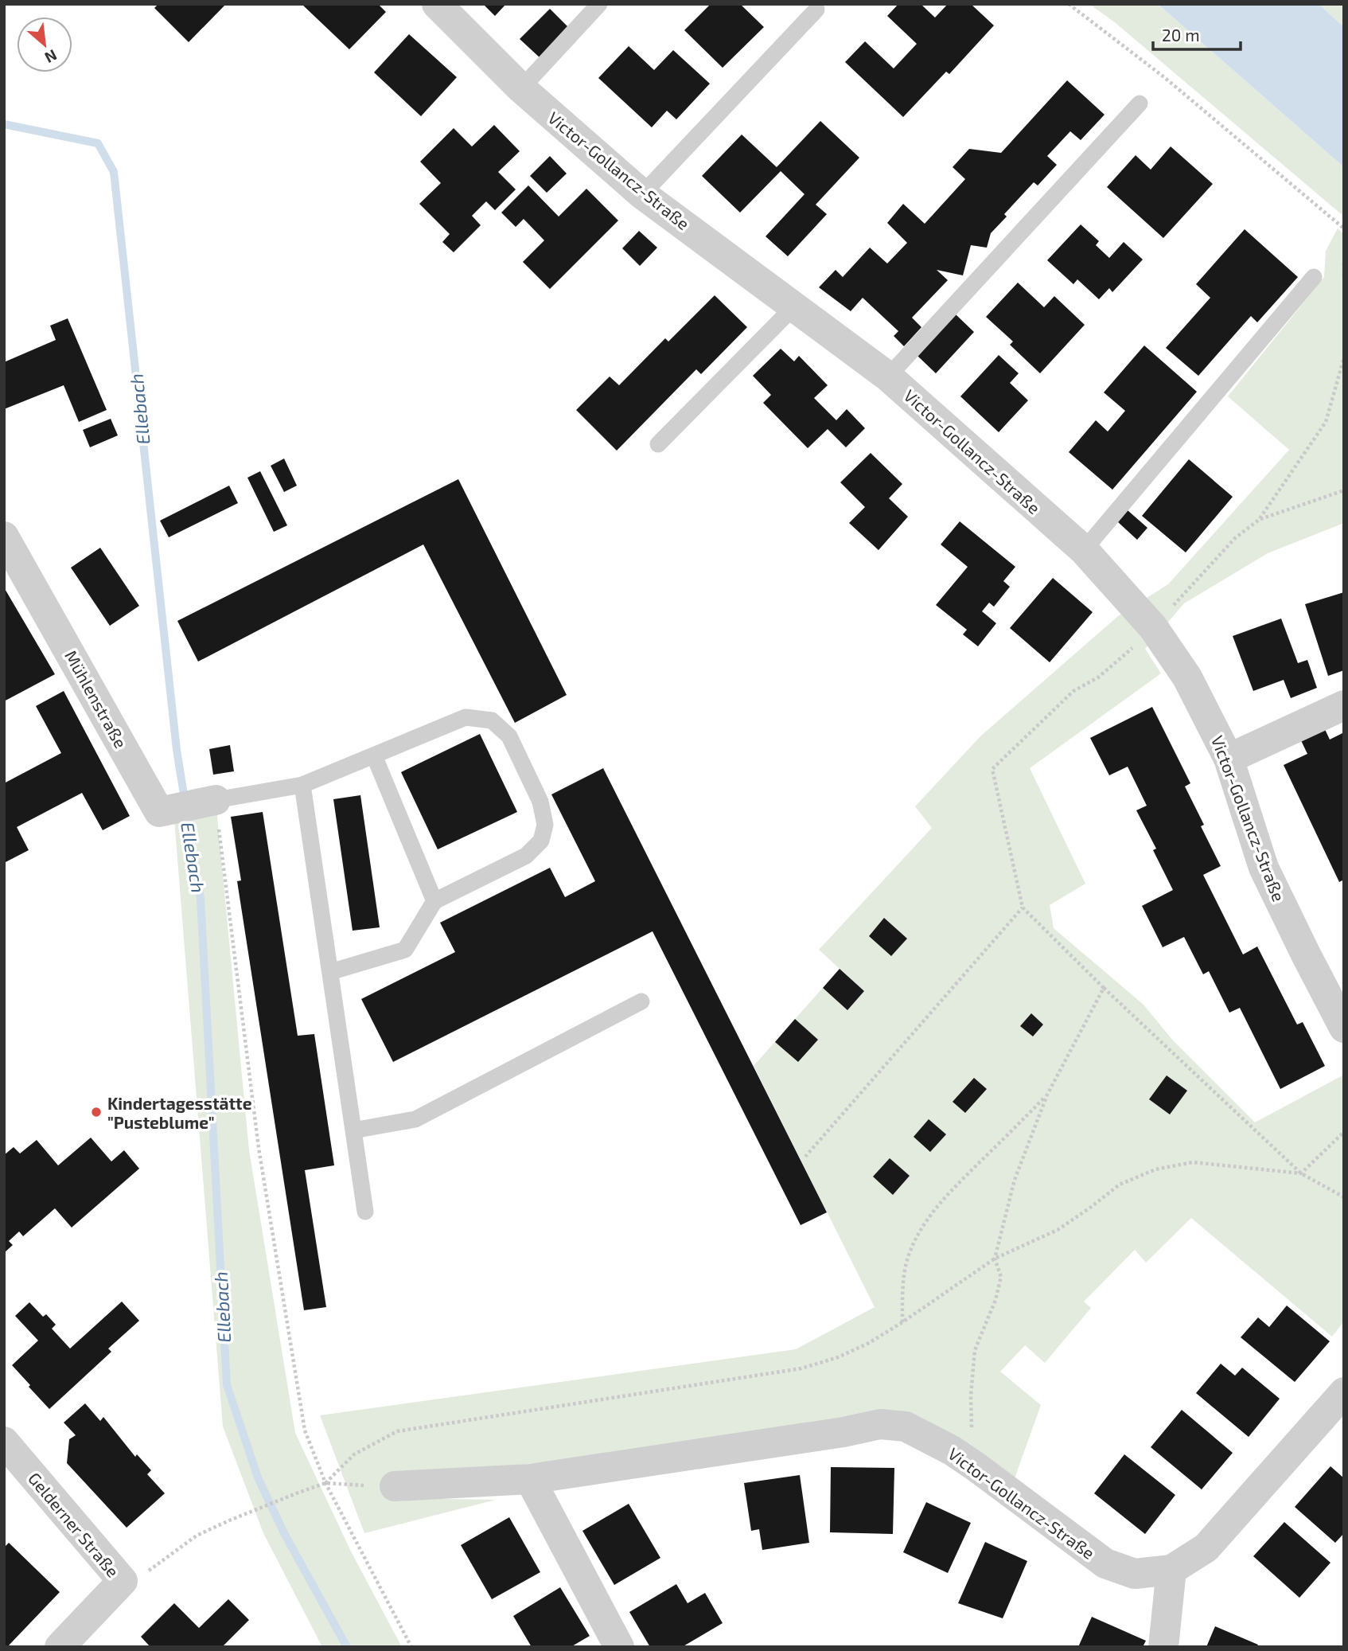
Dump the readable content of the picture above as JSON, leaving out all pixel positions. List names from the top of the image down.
{
  "streets": {
    "street": ["Victor-Gollancz-Straße", "Mühlenstraße", "Gelderner Straße"]
  },
  "water": ["Ellebach"],
  "places": ["Kindertagesstätte \"Pusteblume\""],
  "scale_bar": "20 m",
  "north": "bottom right"
}
